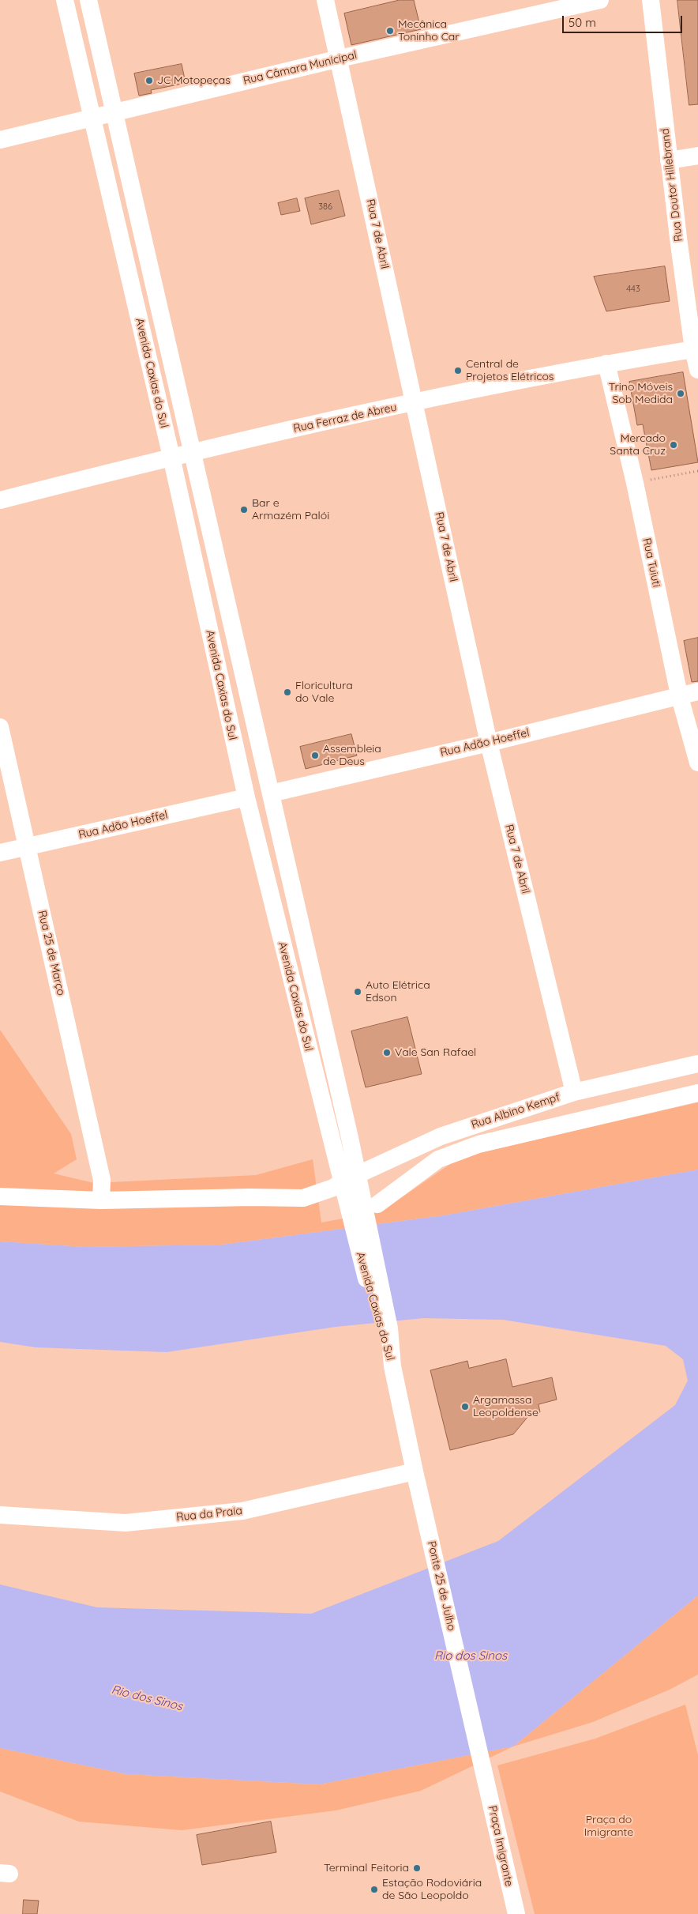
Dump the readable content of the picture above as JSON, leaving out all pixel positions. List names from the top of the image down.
{
  "streets": {
    "street": [
      "Rua Câmara Municipal",
      "Rua Doutor Hillebrand",
      "Rua 7 de Abril",
      "Avenida Caxias do Sul",
      "Rua Ferraz de Abreu",
      "Rua Tuiuti",
      "Rua Adão Hoeffel",
      "Rua 25 de Março",
      "Rua Albino Kempf",
      "Rua da Praia",
      "Ponte 25 de Julho",
      "Praça Imigrante"
    ]
  },
  "crossings": [
    ["Rua Câmara Municipal", "Rua 7 de Abril"],
    ["Rua Câmara Municipal", "Avenida Caxias do Sul"],
    ["Rua Doutor Hillebrand", "Rua Ferraz de Abreu"],
    ["Rua 7 de Abril", "Rua Ferraz de Abreu"],
    ["Rua 7 de Abril", "Rua Adão Hoeffel"],
    ["Rua 7 de Abril", "Rua Albino Kempf"],
    ["Avenida Caxias do Sul", "Rua Ferraz de Abreu"],
    ["Avenida Caxias do Sul", "Rua Adão Hoeffel"],
    ["Avenida Caxias do Sul", "Rua Albino Kempf"],
    ["Avenida Caxias do Sul", "Rua da Praia"],
    ["Avenida Caxias do Sul", "Ponte 25 de Julho"],
    ["Rua Ferraz de Abreu", "Rua Tuiuti"],
    ["Rua Tuiuti", "Rua Adão Hoeffel"],
    ["Rua Adão Hoeffel", "Rua 25 de Março"],
    ["Rua 25 de Março", "Rua Albino Kempf"],
    ["Ponte 25 de Julho", "Praça Imigrante"]
  ],
  "water": ["Rio dos Sinos"],
  "parks": ["Praça do Imigrante"],
  "places": [
    "Mecânica Toninho Car",
    "JC Motopeças",
    "Central de Projetos Elétricos",
    "Trino Móveis Sob Medida",
    "Mercado Santa Cruz",
    "Bar e Armazém Palói",
    "Floricultura do Vale",
    "Assembleia de Deus",
    "Auto Elétrica Edson",
    "Vale San Rafael",
    "Argamassa Leopoldense",
    "Terminal Feitoria",
    "Estação Rodoviária de São Leopoldo"
  ],
  "house_numbers": ["386", "443"],
  "scale_bar": "50 m"
}
